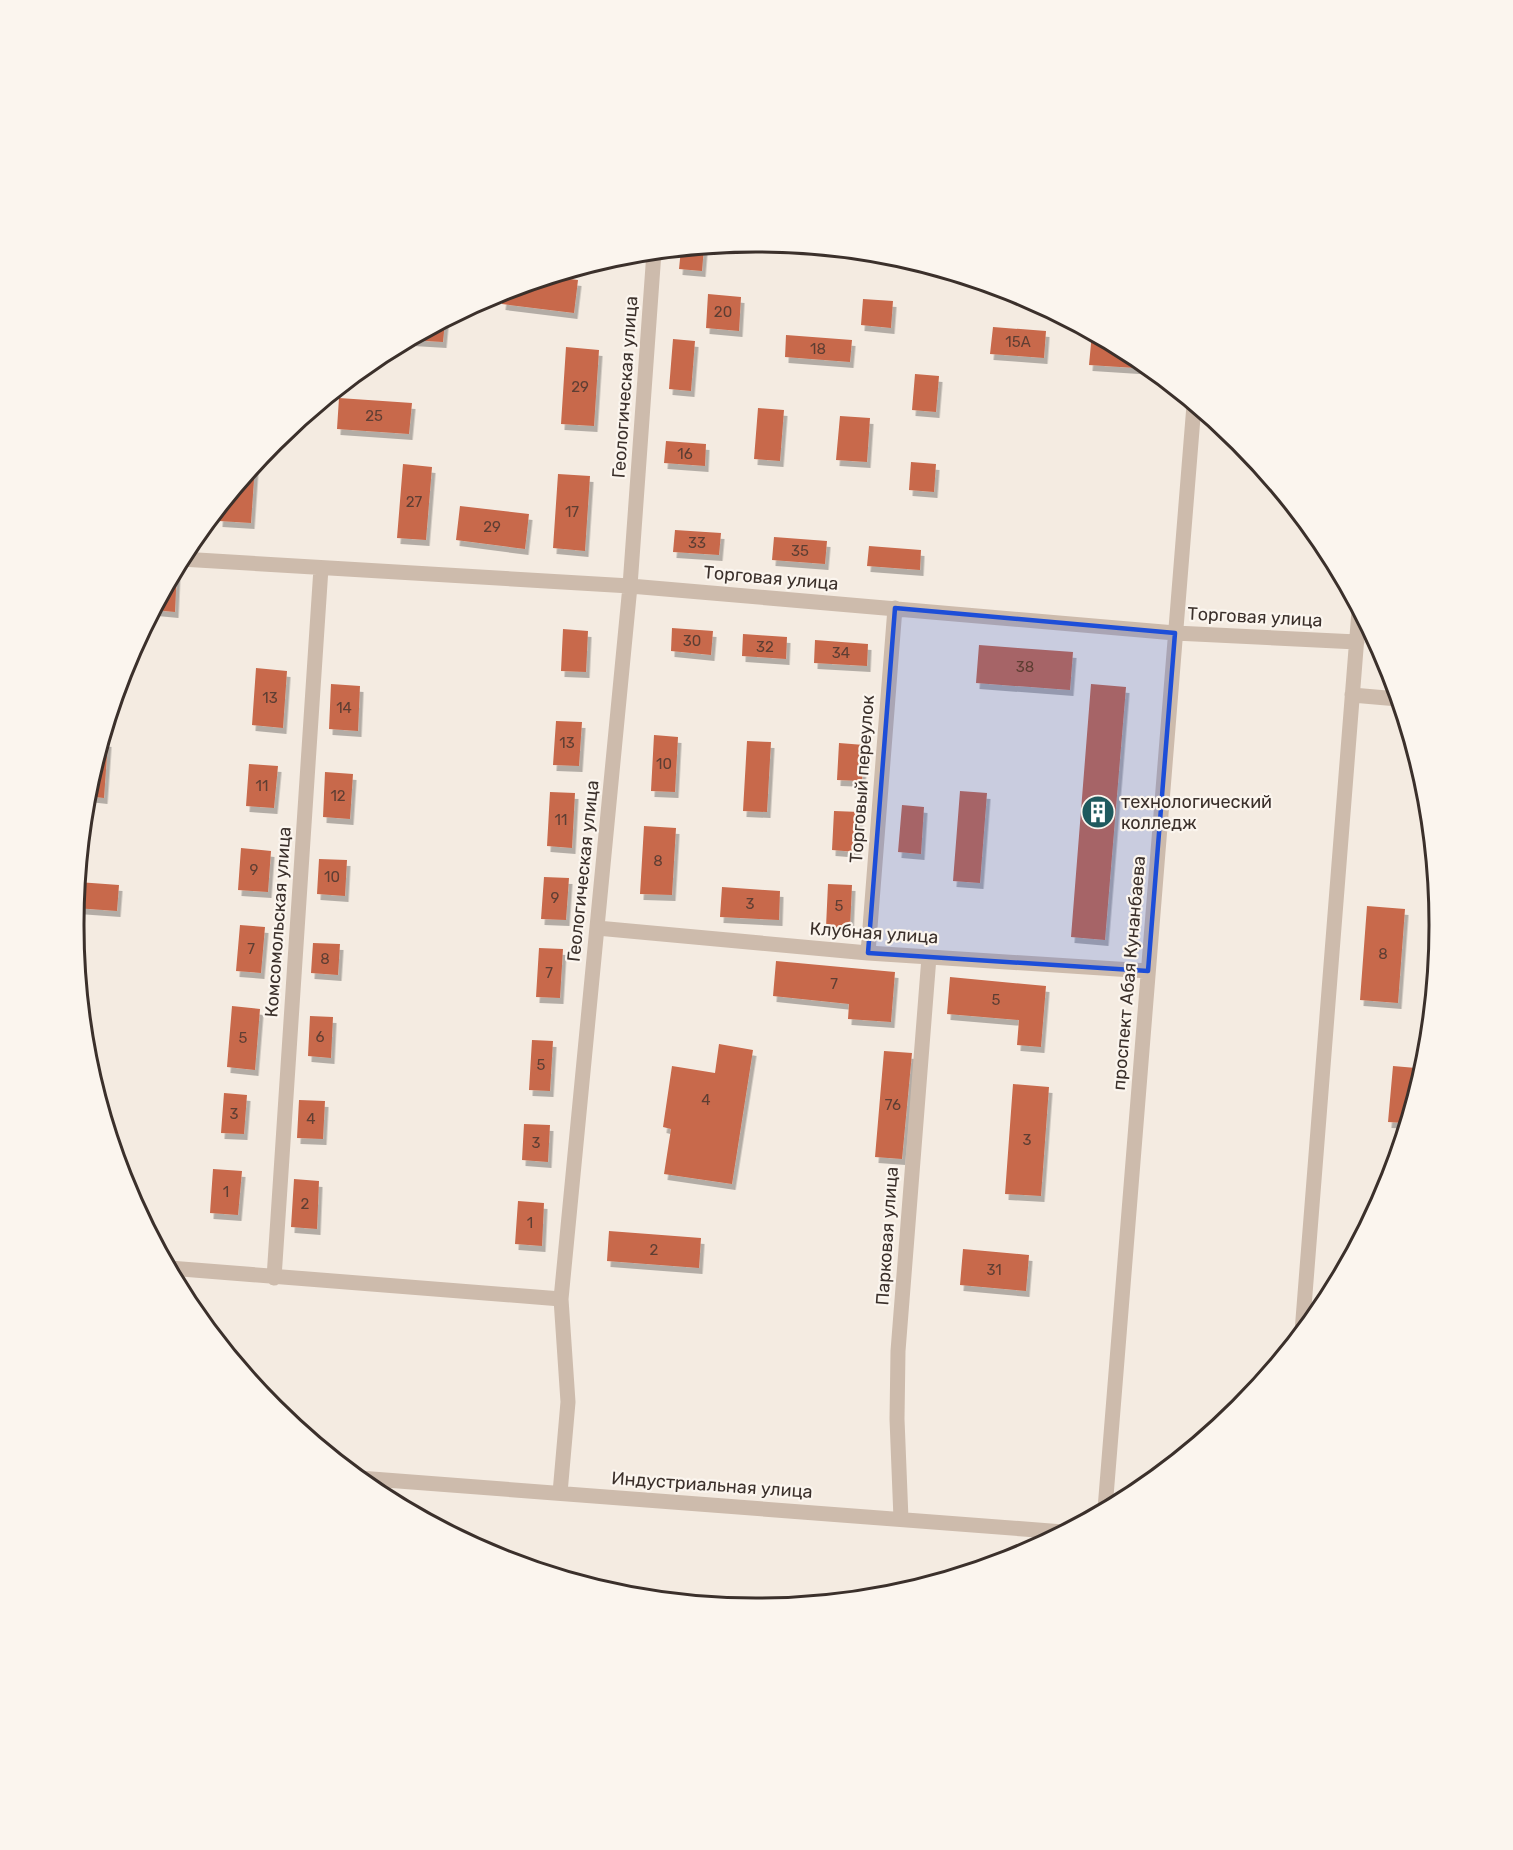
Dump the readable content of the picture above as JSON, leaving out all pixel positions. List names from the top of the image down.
{
  "streets": {
    "street": [
      "Геологическая улица",
      "Торговая улица",
      "Торговый переулок",
      "Комсомольская улица",
      "Клубная улица",
      "проспект Абая Кунанбаева",
      "Парковая улица",
      "Индустриальная улица"
    ]
  },
  "crossings": [
    ["Геологическая улица", "Торговая улица"],
    ["Геологическая улица", "Клубная улица"],
    ["Геологическая улица", "Индустриальная улица"],
    ["Торговая улица", "Торговый переулок"],
    ["Торговая улица", "Комсомольская улица"],
    ["Торговая улица", "проспект Абая Кунанбаева"],
    ["Торговый переулок", "Клубная улица"],
    ["Клубная улица", "проспект Абая Кунанбаева"],
    ["Клубная улица", "Парковая улица"],
    ["Парковая улица", "Индустриальная улица"]
  ],
  "places": {
    "building": ["технологический колледж"]
  },
  "house_numbers": [
    "20",
    "15А",
    "18",
    "29",
    "25",
    "16",
    "27",
    "17",
    "29",
    "33",
    "35",
    "30",
    "32",
    "34",
    "38",
    "13",
    "14",
    "13",
    "10",
    "11",
    "12",
    "11",
    "8",
    "9",
    "10",
    "9",
    "3",
    "5",
    "7",
    "8",
    "8",
    "7",
    "7",
    "5",
    "6",
    "5",
    "5",
    "4",
    "76",
    "3",
    "4",
    "3",
    "3",
    "1",
    "2",
    "1",
    "2",
    "31"
  ]
}
